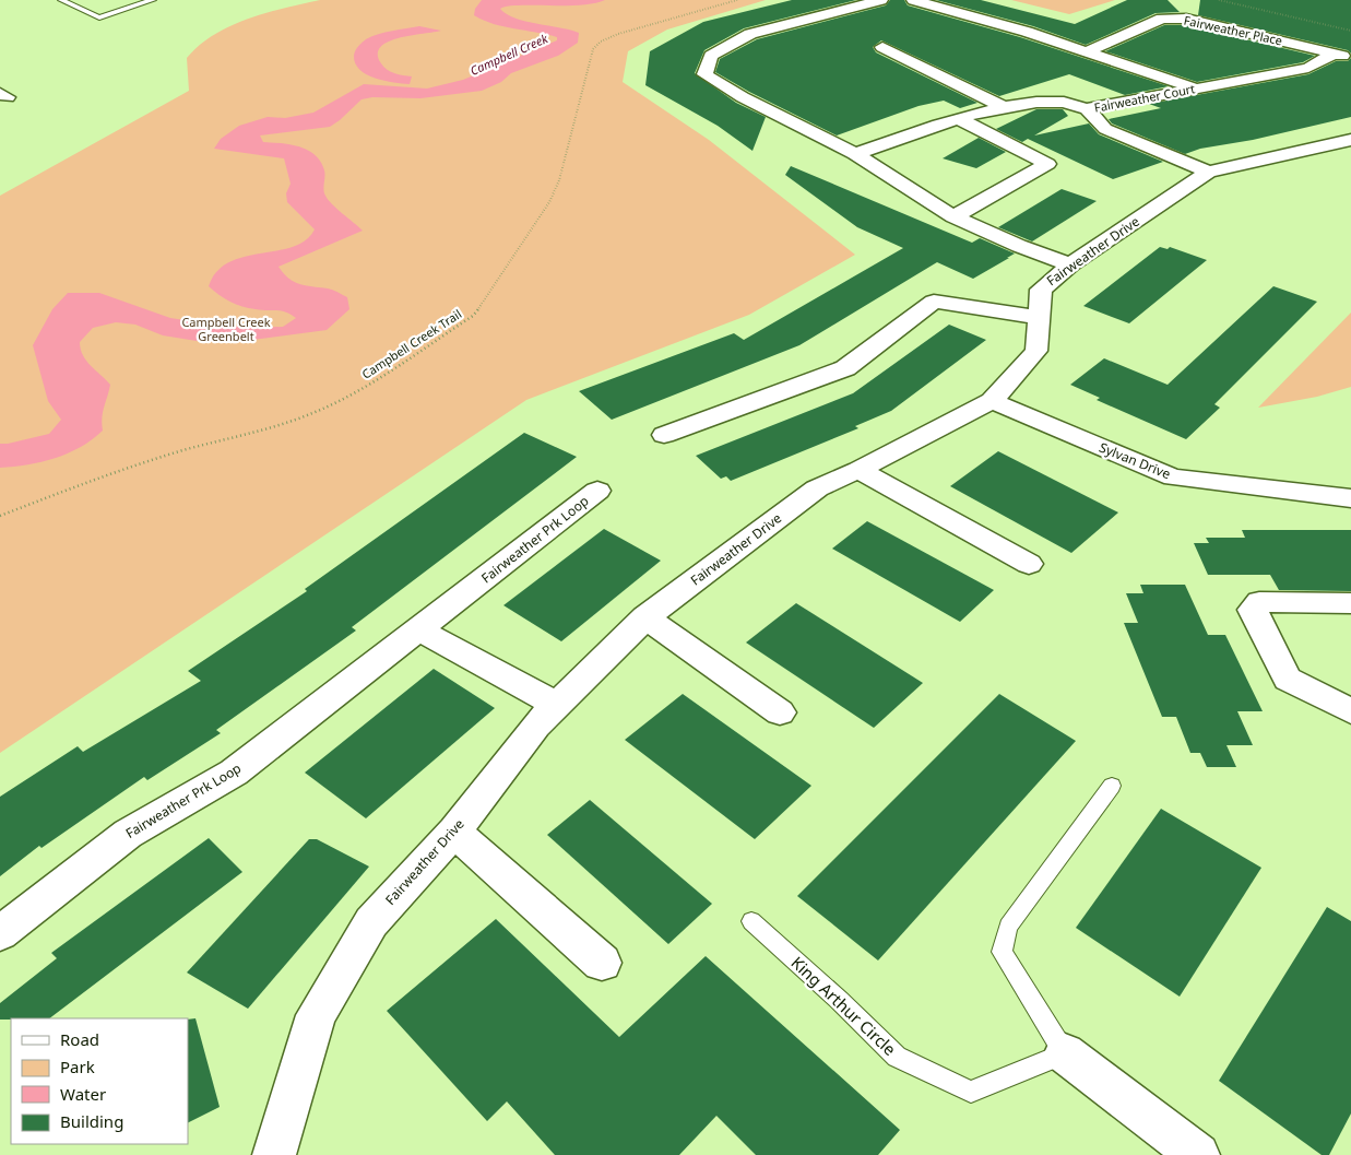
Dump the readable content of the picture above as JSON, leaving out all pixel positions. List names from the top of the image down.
{
  "streets": {
    "street": [
      "Fairweather Place",
      "Fairweather Court",
      "Fairweather Drive",
      "Sylvan Drive",
      "Fairweather Prk Loop"
    ],
    "lane": ["King Arthur Circle"],
    "path": ["Campbell Creek Trail"]
  },
  "crossings": [
    ["Fairweather Place", "Fairweather Court"],
    ["Fairweather Court", "Fairweather Drive"],
    ["Fairweather Drive", "Sylvan Drive"]
  ],
  "water": ["Campbell Creek"],
  "parks": ["Campbell Creek Greenbelt"],
  "legend": [
    "Road",
    "Park",
    "Water",
    "Building"
  ]
}
